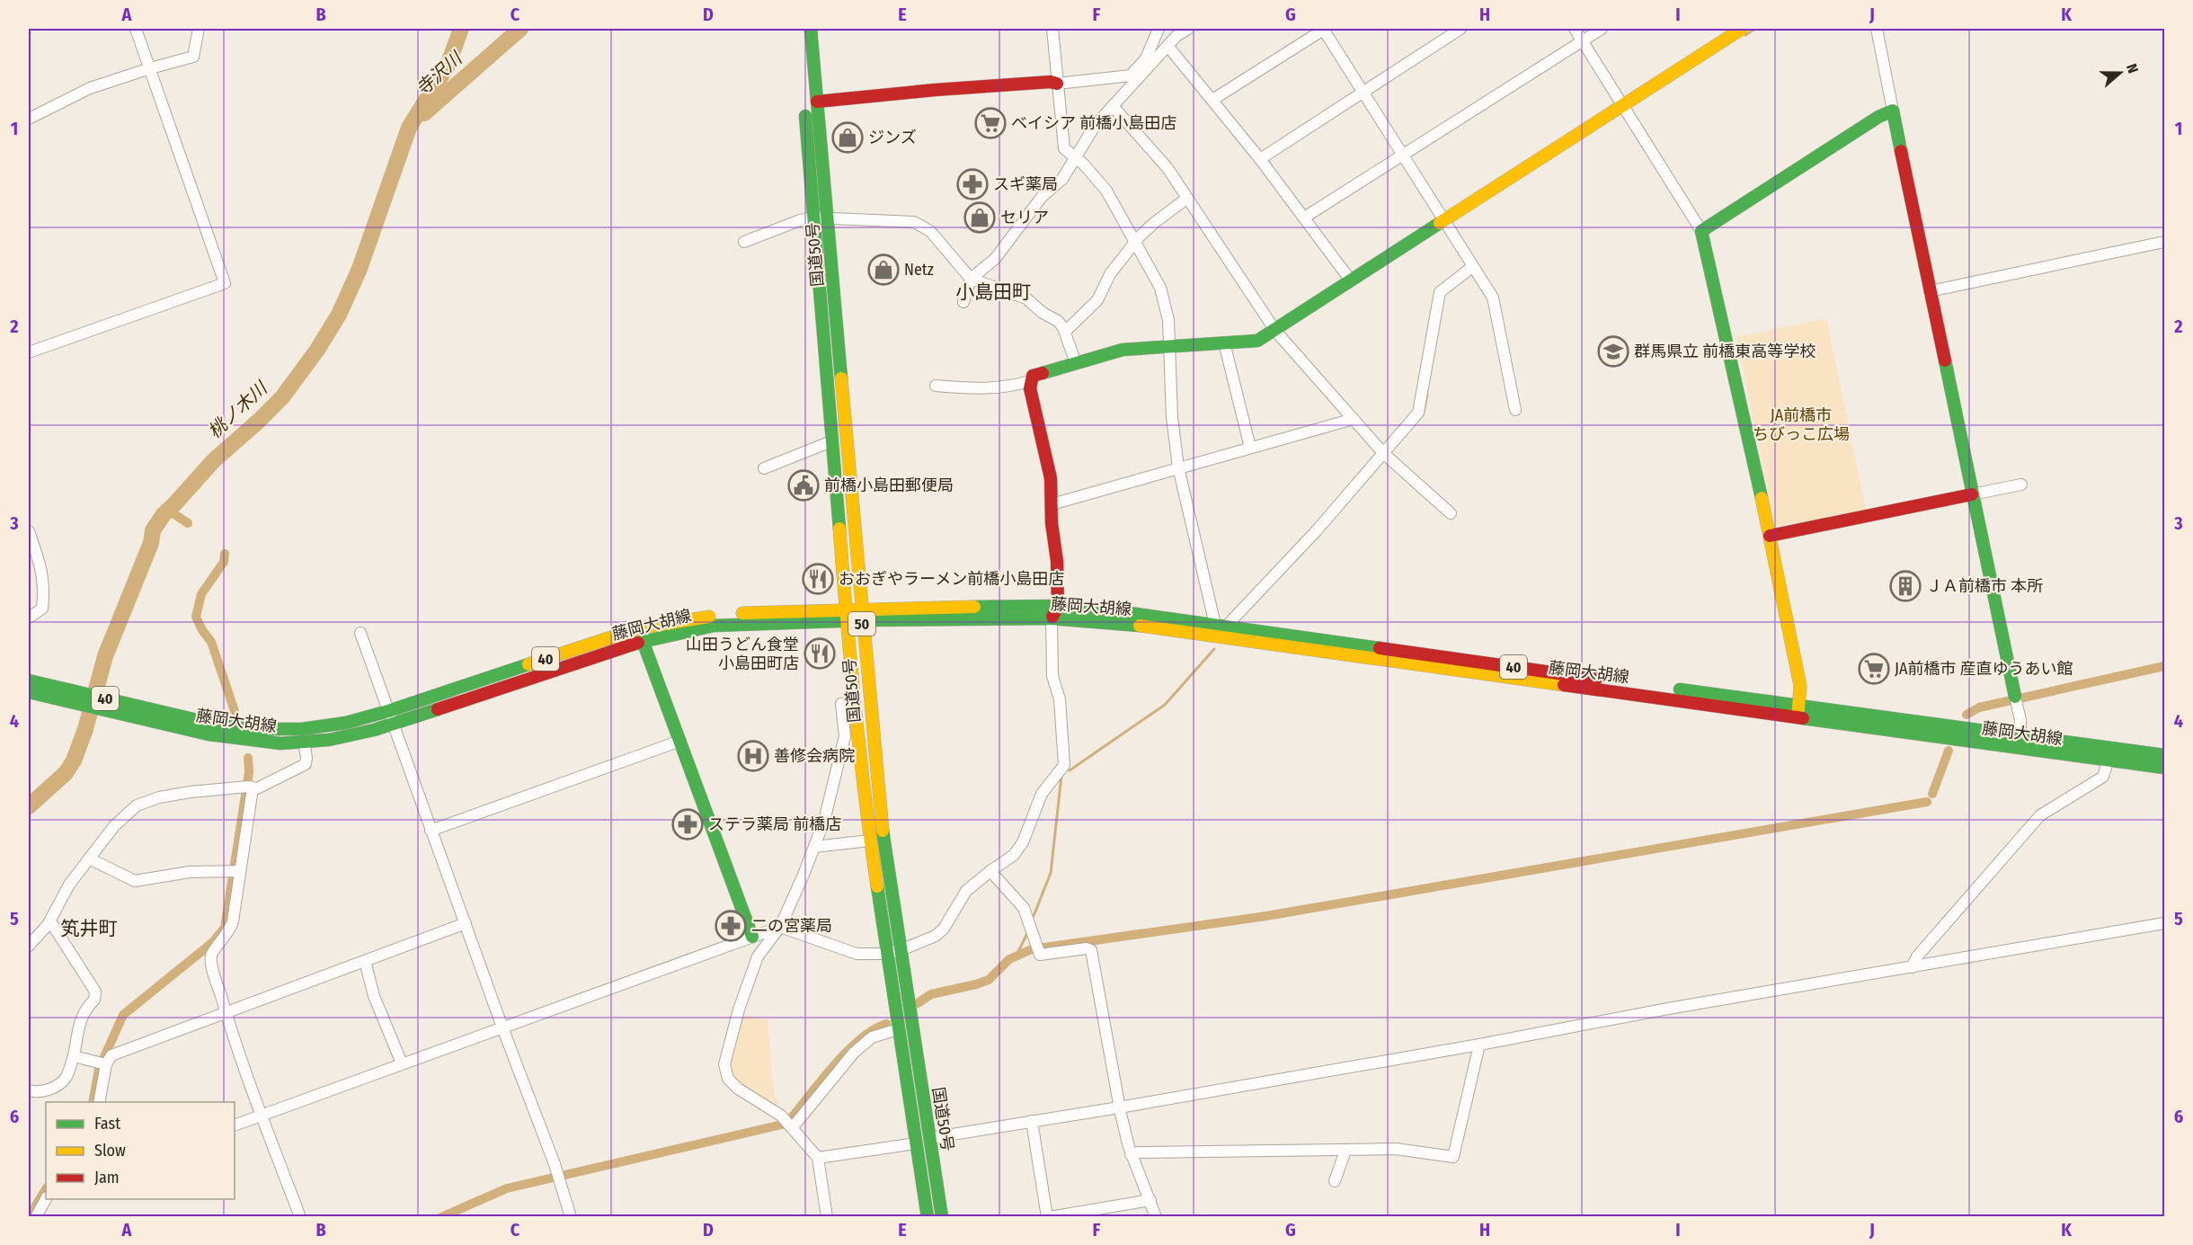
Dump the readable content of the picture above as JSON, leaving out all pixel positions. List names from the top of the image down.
{
  "streets": {
    "main road": [
      "国道50号",
      "藤岡大胡線",
      "50",
      "40"
    ]
  },
  "crossings": [
    ["国道50号", "藤岡大胡線"]
  ],
  "districts": ["小島田町", "笂井町"],
  "water": ["寺沢川", "桃ノ木川"],
  "parks": ["JA前橋市 ちびっこ広場"],
  "places": {
    "supermarket": ["ベイシア 前橋小島田店", "JA前橋市 産直ゆうあい館"],
    "shop": ["ジンズ", "セリア", "Netz"],
    "pharmacy": ["スギ薬局", "ステラ薬局 前橋店", "二の宮薬局"],
    "school or university": ["群馬県立 前橋東高等学校"],
    "public building": ["前橋小島田郵便局"],
    "restaurant": ["おおぎやラーメン前橋小島田店", "山田うどん食堂 小島田町店"],
    "building": ["ＪＡ前橋市 本所"],
    "hospital": ["善修会病院"]
  },
  "legend": ["Fast", "Slow", "Jam"],
  "north": "right",
  "grid": {
    "columns": [
      "A",
      "B",
      "C",
      "D",
      "E",
      "F",
      "G",
      "H",
      "I",
      "J",
      "K"
    ],
    "rows": [
      "1",
      "2",
      "3",
      "4",
      "5",
      "6"
    ]
  }
}
